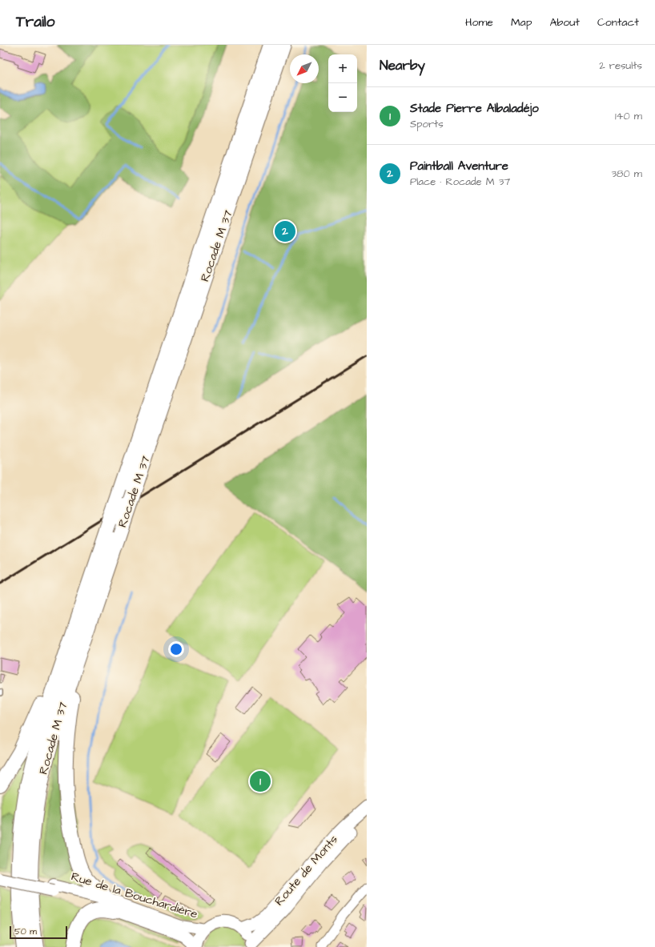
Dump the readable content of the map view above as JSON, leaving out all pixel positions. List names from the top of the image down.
{
  "streets": {
    "highway": ["Rocade M 37"],
    "main road": ["Route de Monts"],
    "street": ["Rue de la Bouchardière"]
  },
  "scale_bar": "50 m",
  "north": "bottom left",
  "page": {
    "header": "Trailo",
    "nav": [
      "Home",
      "Map",
      "About",
      "Contact"
    ],
    "heading": ["Nearby", "2 results"],
    "map_buttons": ["+", "−"],
    "list": [
      {
        "mark": "1",
        "name": "Stade Pierre Albaladéjo",
        "note": "Sports",
        "value": "140 m"
      },
      {
        "mark": "2",
        "name": "Paintball Aventure",
        "note": "Place · Rocade M 37",
        "value": "380 m"
      }
    ],
    "pins": ["2", "1"],
    "scale": "50 m"
  }
}
